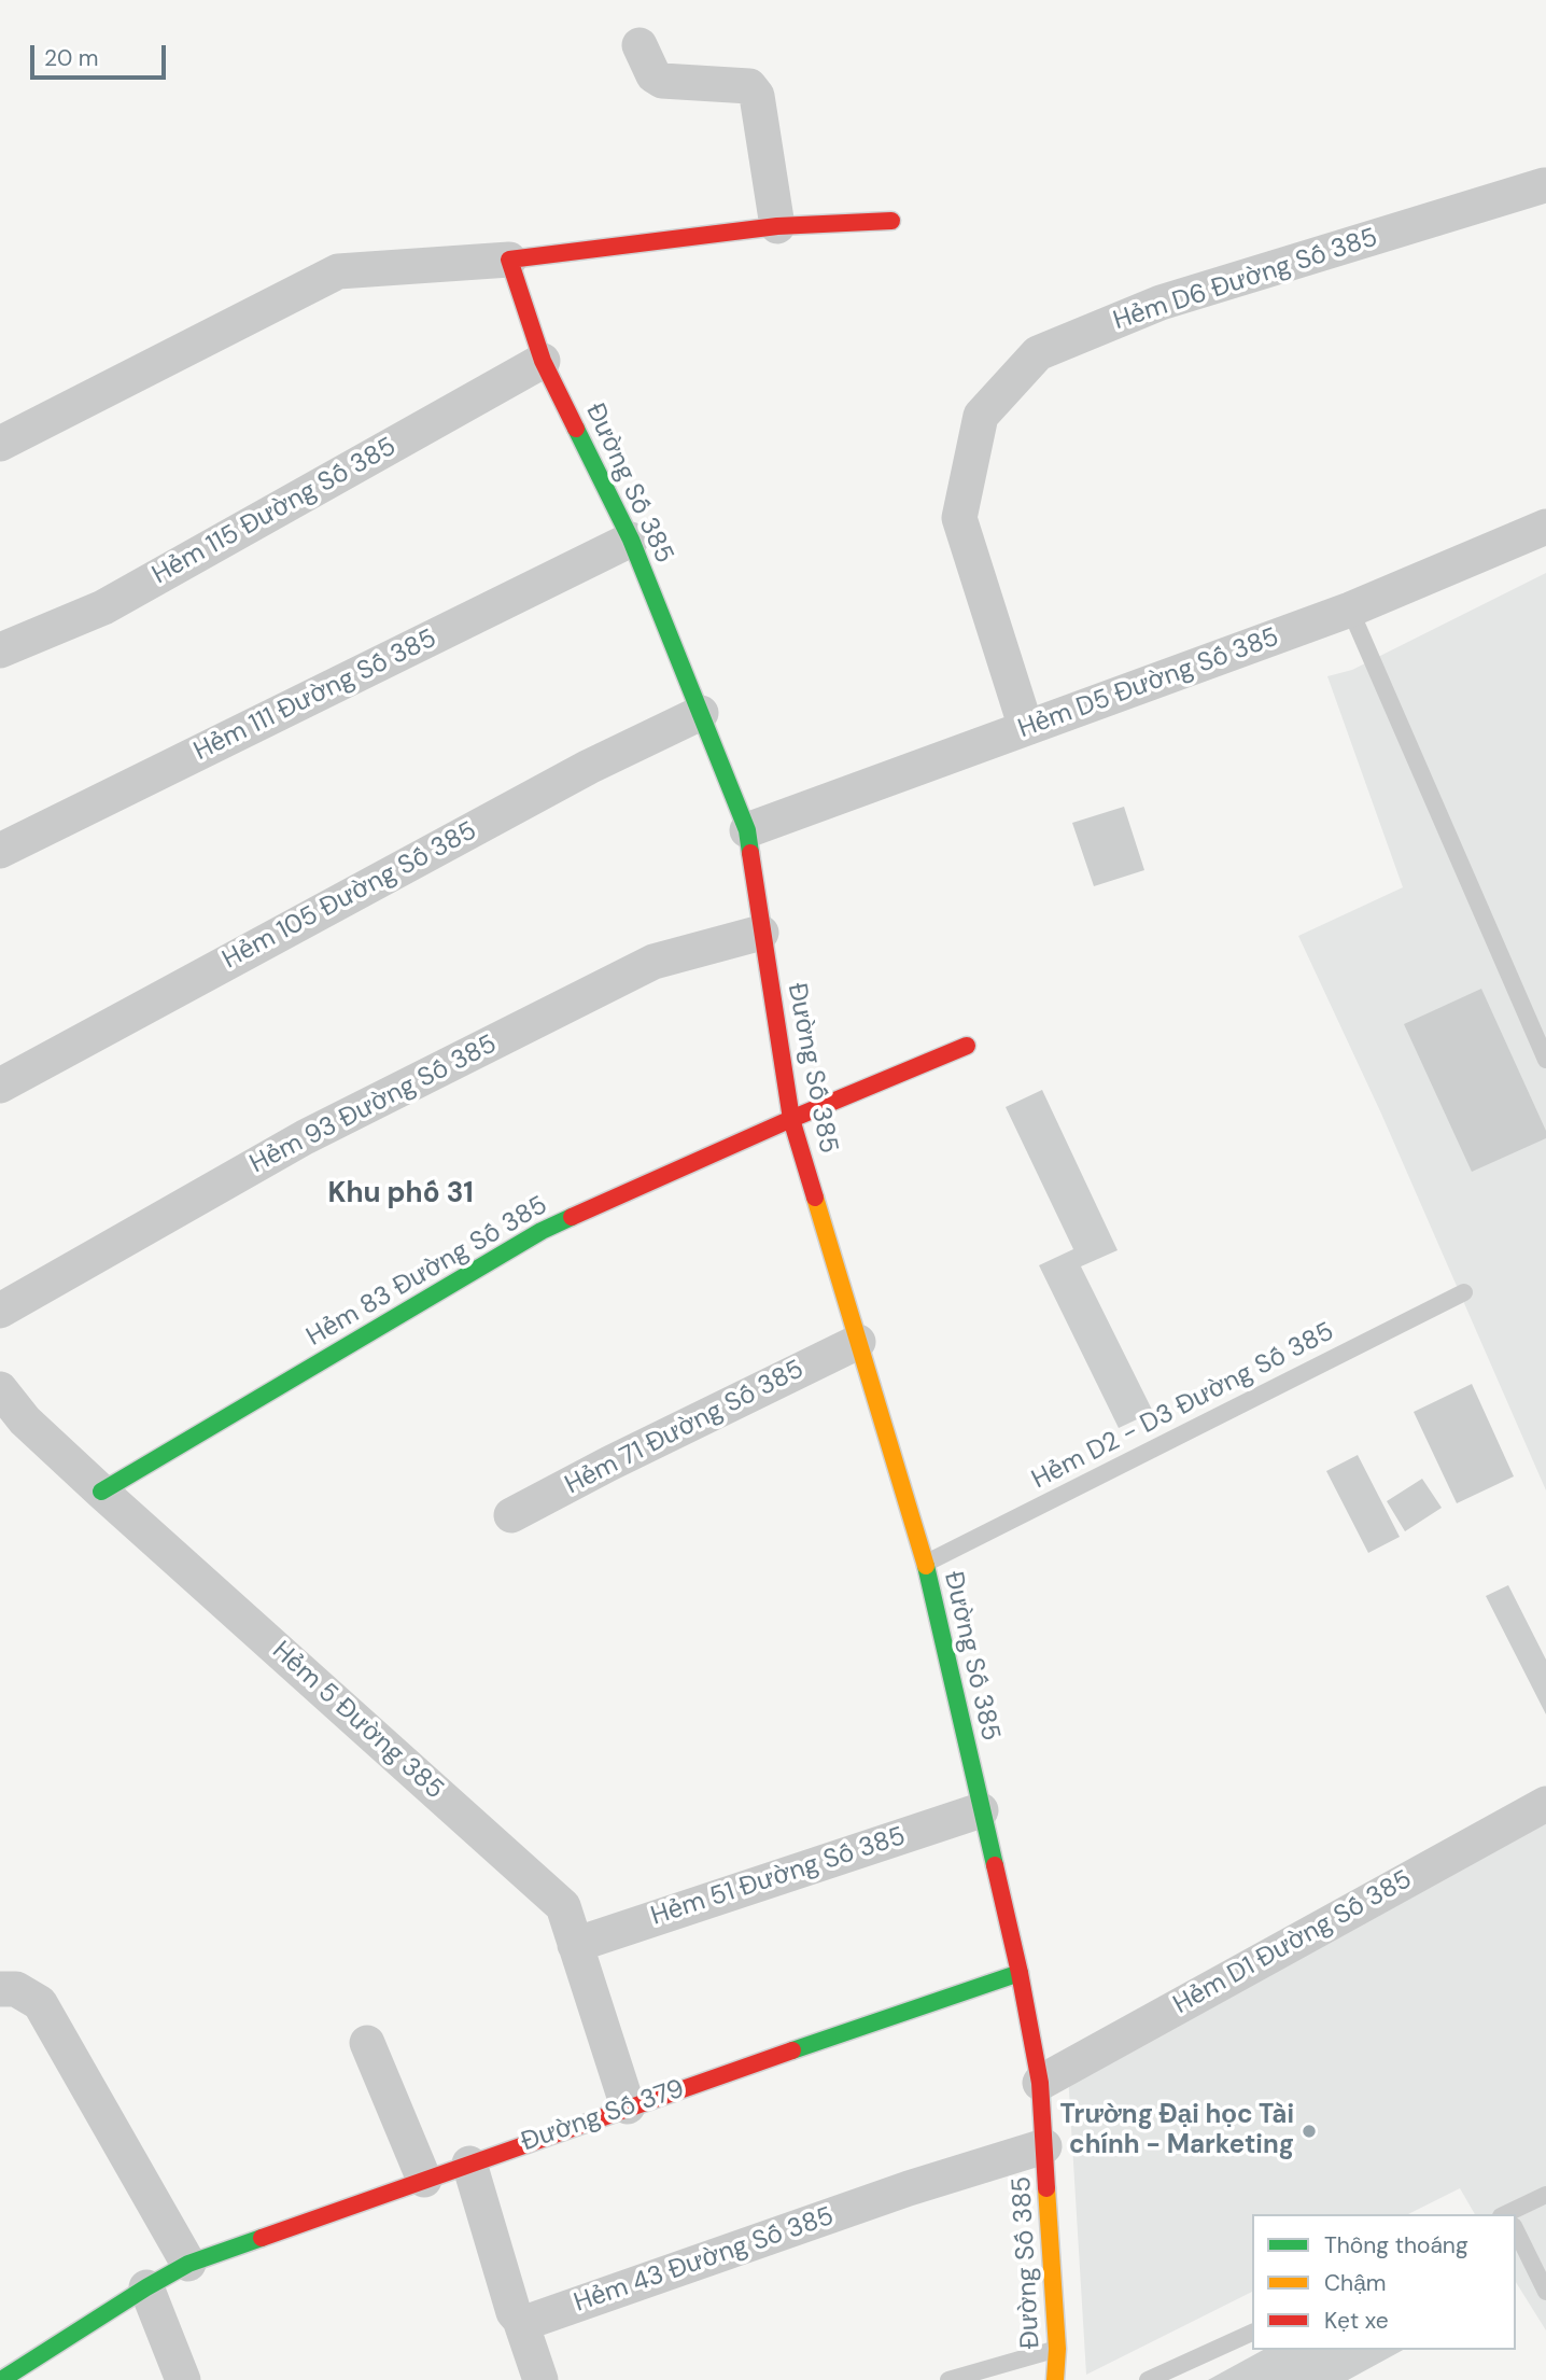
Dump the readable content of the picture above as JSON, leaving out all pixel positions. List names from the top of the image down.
{
  "streets": {
    "street": [
      "Hẻm D6 Đường Số 385",
      "Đường Số 385",
      "Hẻm 115 Đường Số 385",
      "Hẻm D5 Đường Số 385",
      "Hẻm 111 Đường Số 385",
      "Hẻm 105 Đường Số 385",
      "Hẻm 93 Đường Số 385",
      "Hẻm 83 Đường Số 385",
      "Hẻm 71 Đường Số 385",
      "Hẻm 5 Đường 385",
      "Hẻm 51 Đường Số 385",
      "Hẻm D1 Đường Số 385",
      "Đường Số 379",
      "Hẻm 43 Đường Số 385"
    ],
    "lane": ["Hẻm D2 - D3 Đường Số 385"]
  },
  "crossings": [
    ["Hẻm D6 Đường Số 385", "Hẻm D5 Đường Số 385"],
    ["Đường Số 385", "Hẻm 115 Đường Số 385"],
    ["Đường Số 385", "Hẻm D5 Đường Số 385"],
    ["Đường Số 385", "Hẻm 111 Đường Số 385"],
    ["Đường Số 385", "Hẻm 105 Đường Số 385"],
    ["Đường Số 385", "Hẻm 93 Đường Số 385"],
    ["Đường Số 385", "Hẻm 83 Đường Số 385"],
    ["Đường Số 385", "Hẻm D2 - D3 Đường Số 385"],
    ["Đường Số 385", "Hẻm 71 Đường Số 385"],
    ["Đường Số 385", "Hẻm 51 Đường Số 385"],
    ["Đường Số 385", "Hẻm D1 Đường Số 385"],
    ["Đường Số 385", "Đường Số 379"],
    ["Đường Số 385", "Hẻm 43 Đường Số 385"],
    ["Hẻm 83 Đường Số 385", "Hẻm 5 Đường 385"],
    ["Hẻm 5 Đường 385", "Hẻm 51 Đường Số 385"],
    ["Hẻm 5 Đường 385", "Đường Số 379"]
  ],
  "districts": ["Khu phố 31"],
  "places": ["Trường Đại học Tài chính - Marketing"],
  "legend": ["Thông thoáng", "Chậm", "Kẹt xe"],
  "scale_bar": "20 m"
}
